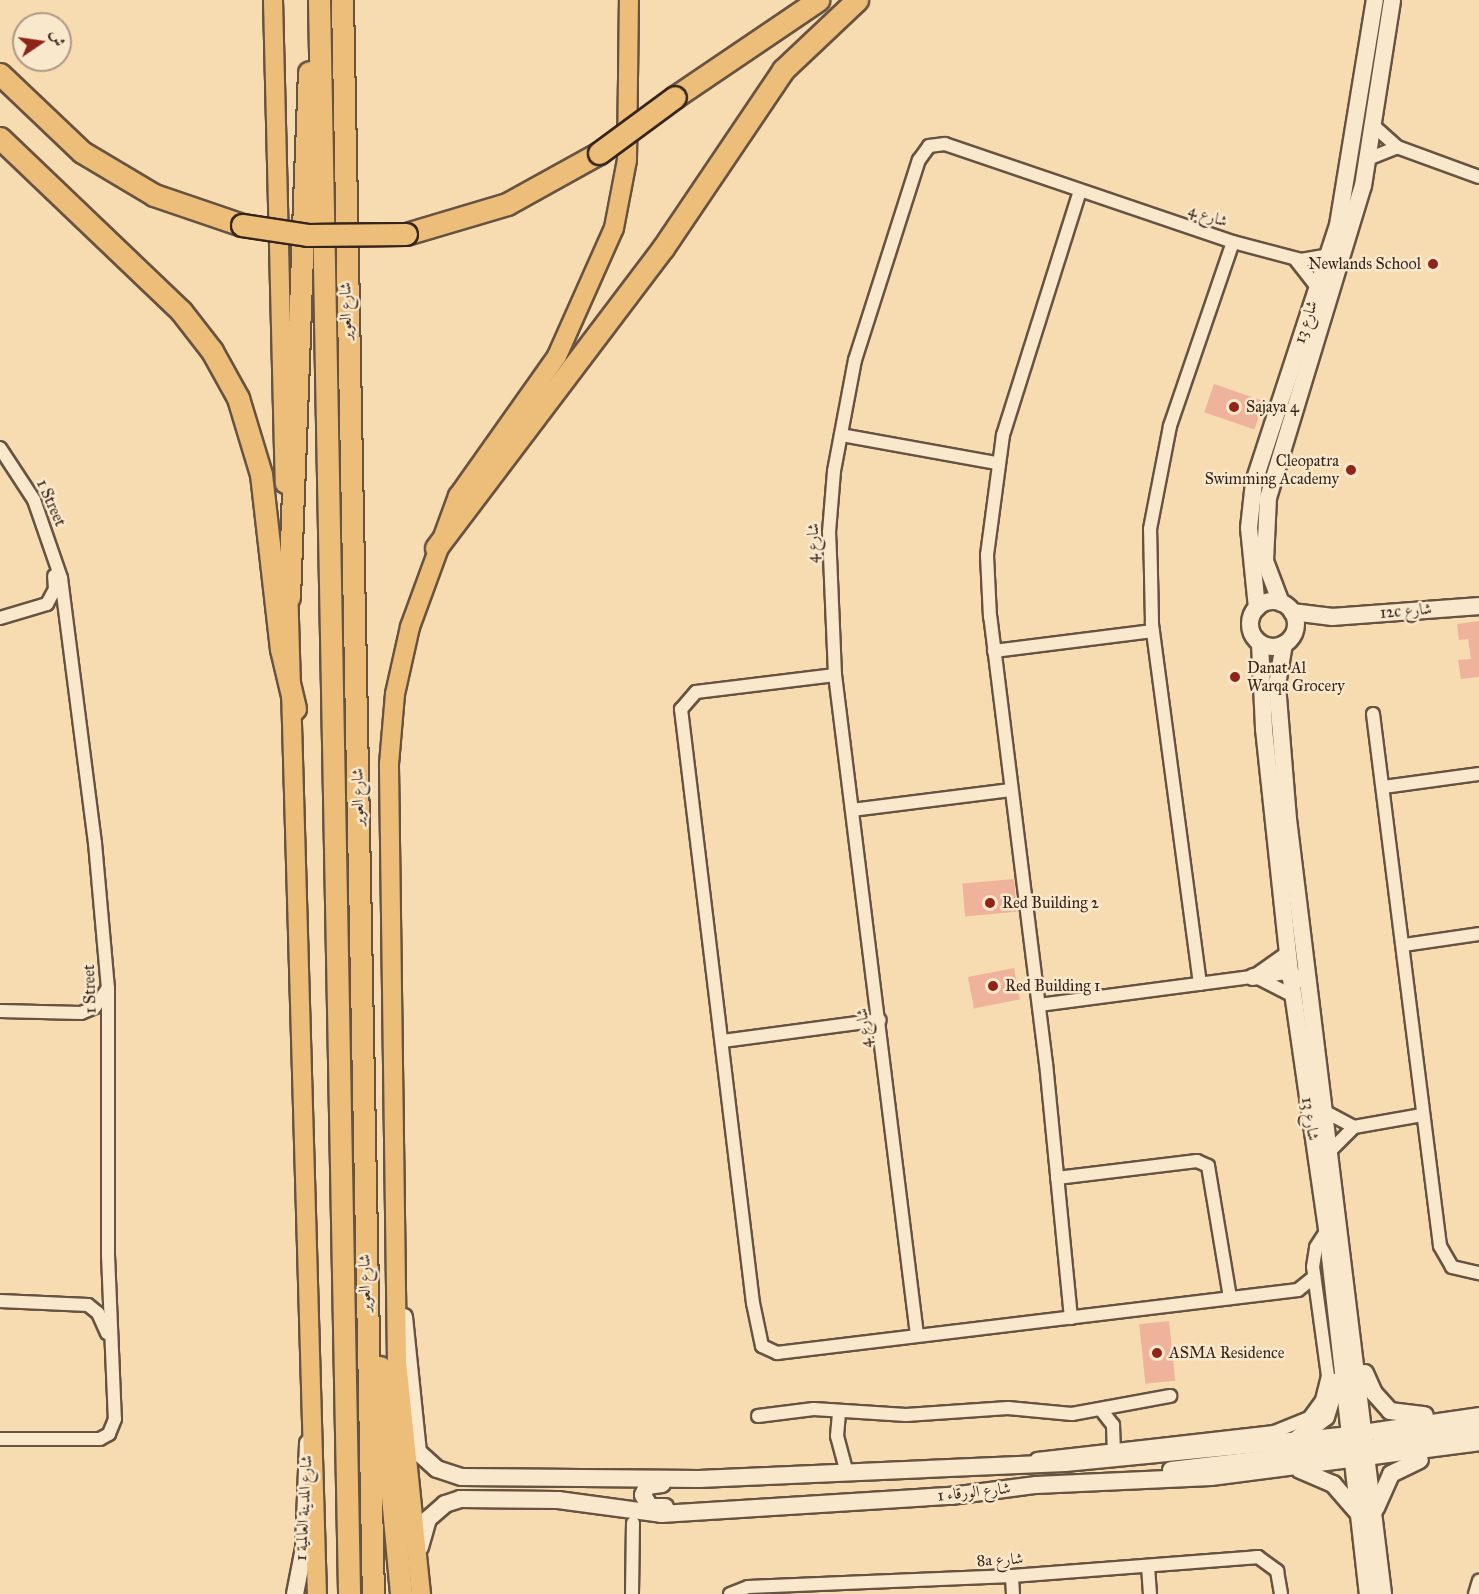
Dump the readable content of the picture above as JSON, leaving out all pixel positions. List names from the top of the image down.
{
  "streets": {
    "highway": ["شارع العوير"],
    "street": [
      "شارع 4",
      "شارع 13",
      "1 Street",
      "12c شارع",
      "شارع الورقاء 1",
      "شارع المدينة العالمية 1",
      "8a شارع"
    ]
  },
  "crossings": [
    ["شارع 4", "شارع 13"],
    ["شارع 13", "12c شارع"],
    ["شارع 13", "شارع الورقاء 1"]
  ],
  "places": [
    "Newlands School",
    "Sajaya 4",
    "Cleopatra Swimming Academy",
    "Danat Al Warqa Grocery",
    "Red Building 2",
    "Red Building 1",
    "ASMA Residence"
  ],
  "north": "right"
}
